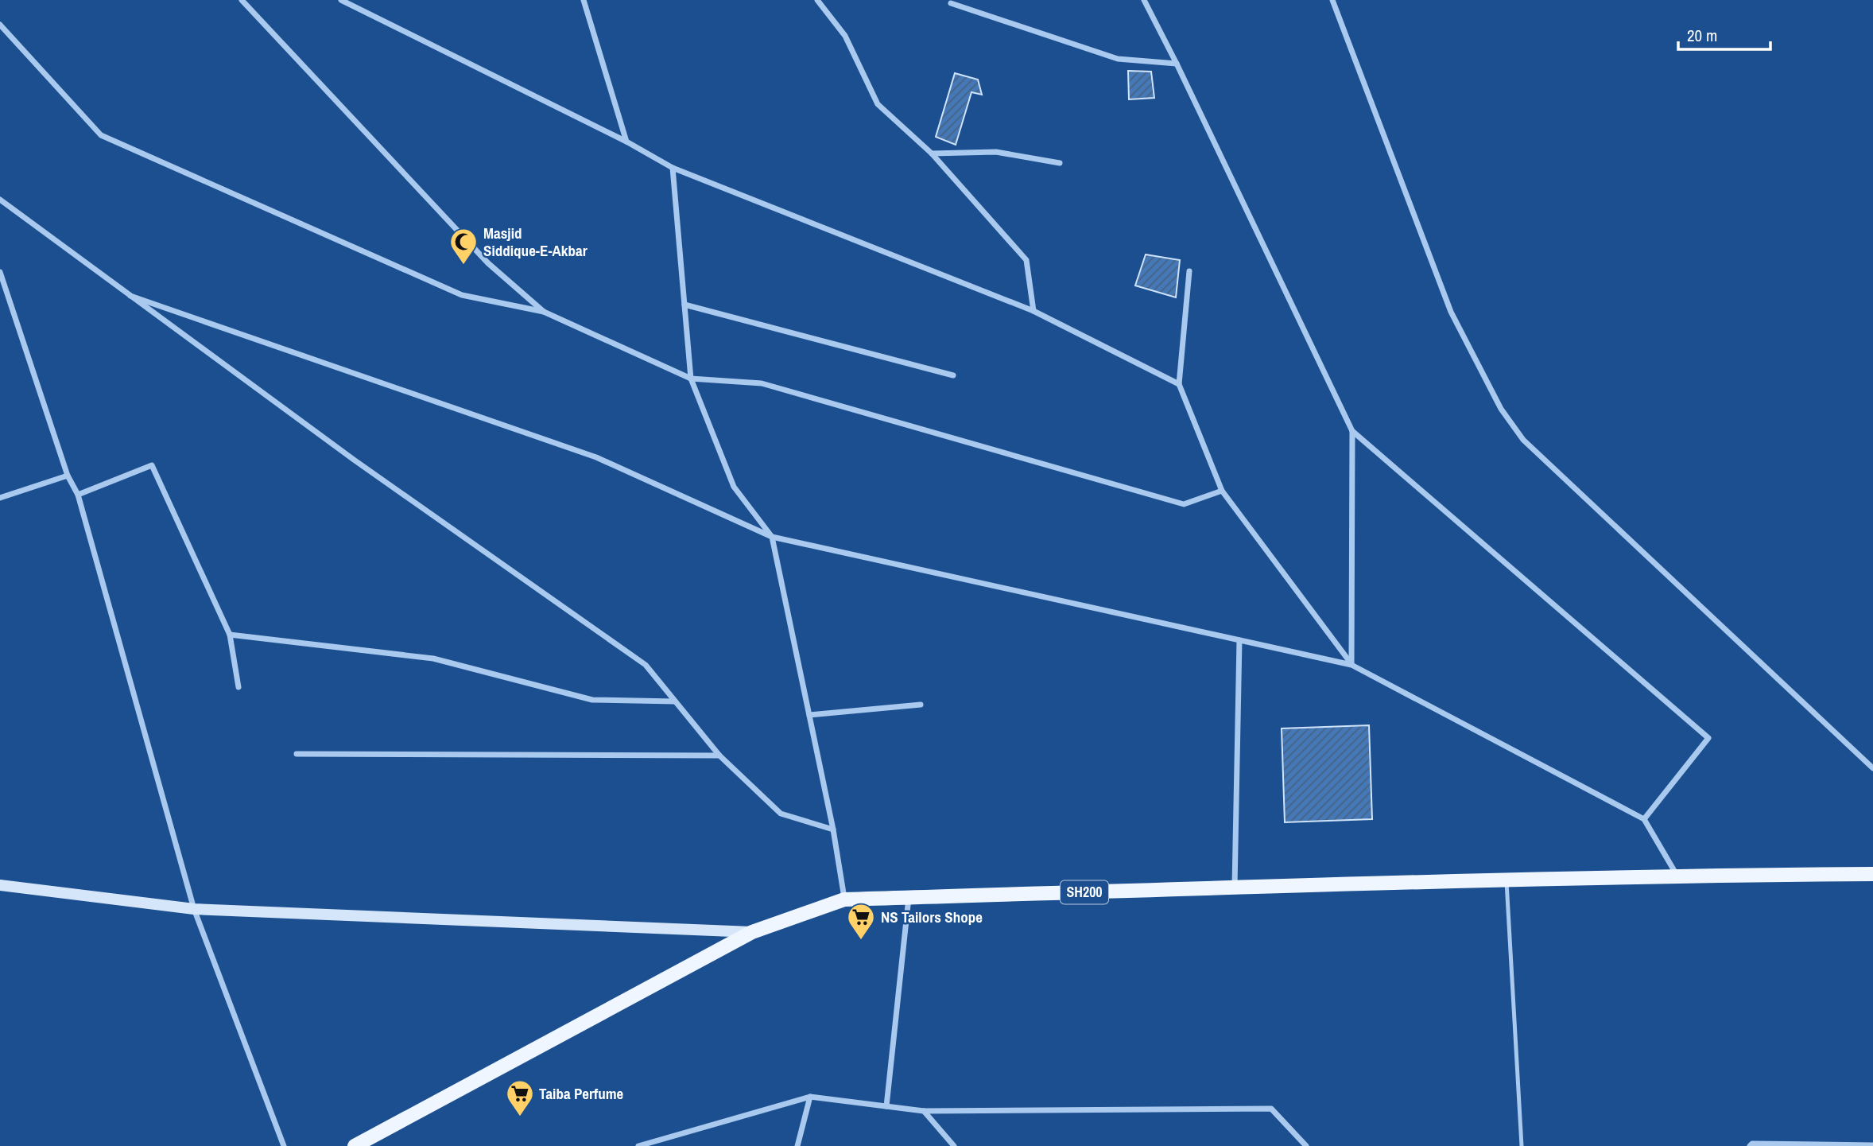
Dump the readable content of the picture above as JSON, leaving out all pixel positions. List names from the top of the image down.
{
  "streets": {
    "main road": ["SH200"]
  },
  "places": {
    "mosque": ["Masjid Siddique-E-Akbar"],
    "supermarket": ["NS Tailors Shope", "Taiba Perfume"]
  },
  "scale_bar": "20 m"
}
